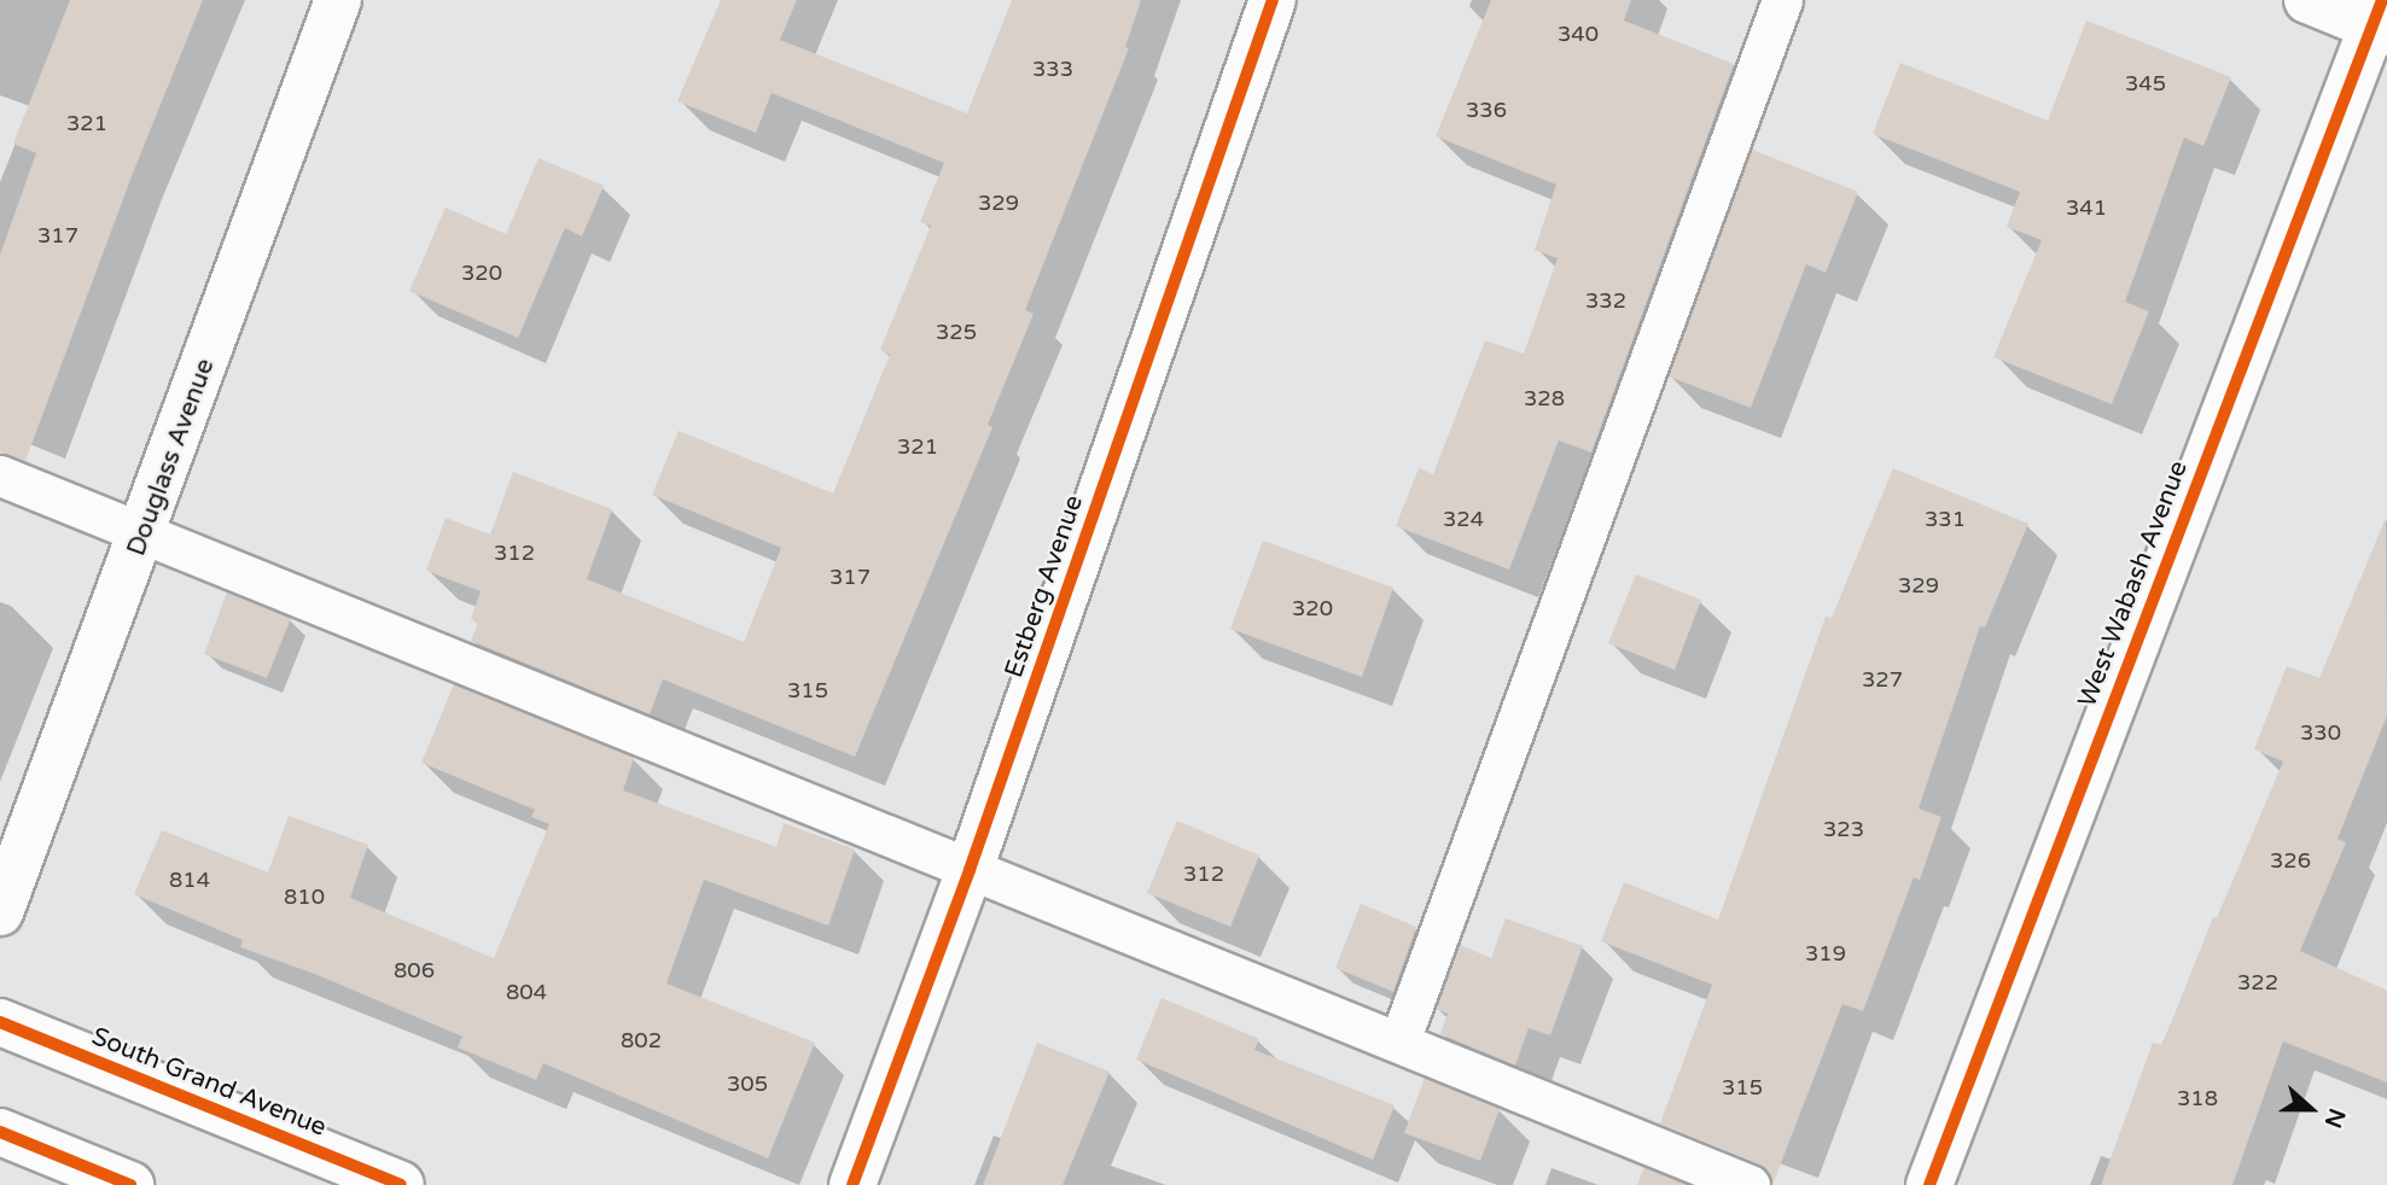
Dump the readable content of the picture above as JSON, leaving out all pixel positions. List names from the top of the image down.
{
  "streets": {
    "street": [
      "Douglass Avenue",
      "West Wabash Avenue",
      "Estberg Avenue",
      "South Grand Avenue"
    ]
  },
  "house_numbers": [
    "340",
    "333",
    "345",
    "336",
    "321",
    "329",
    "341",
    "317",
    "320",
    "332",
    "325",
    "328",
    "321",
    "324",
    "331",
    "312",
    "317",
    "329",
    "320",
    "327",
    "315",
    "330",
    "323",
    "326",
    "312",
    "814",
    "810",
    "319",
    "806",
    "322",
    "804",
    "802",
    "305",
    "315",
    "318"
  ],
  "north": "right"
}
